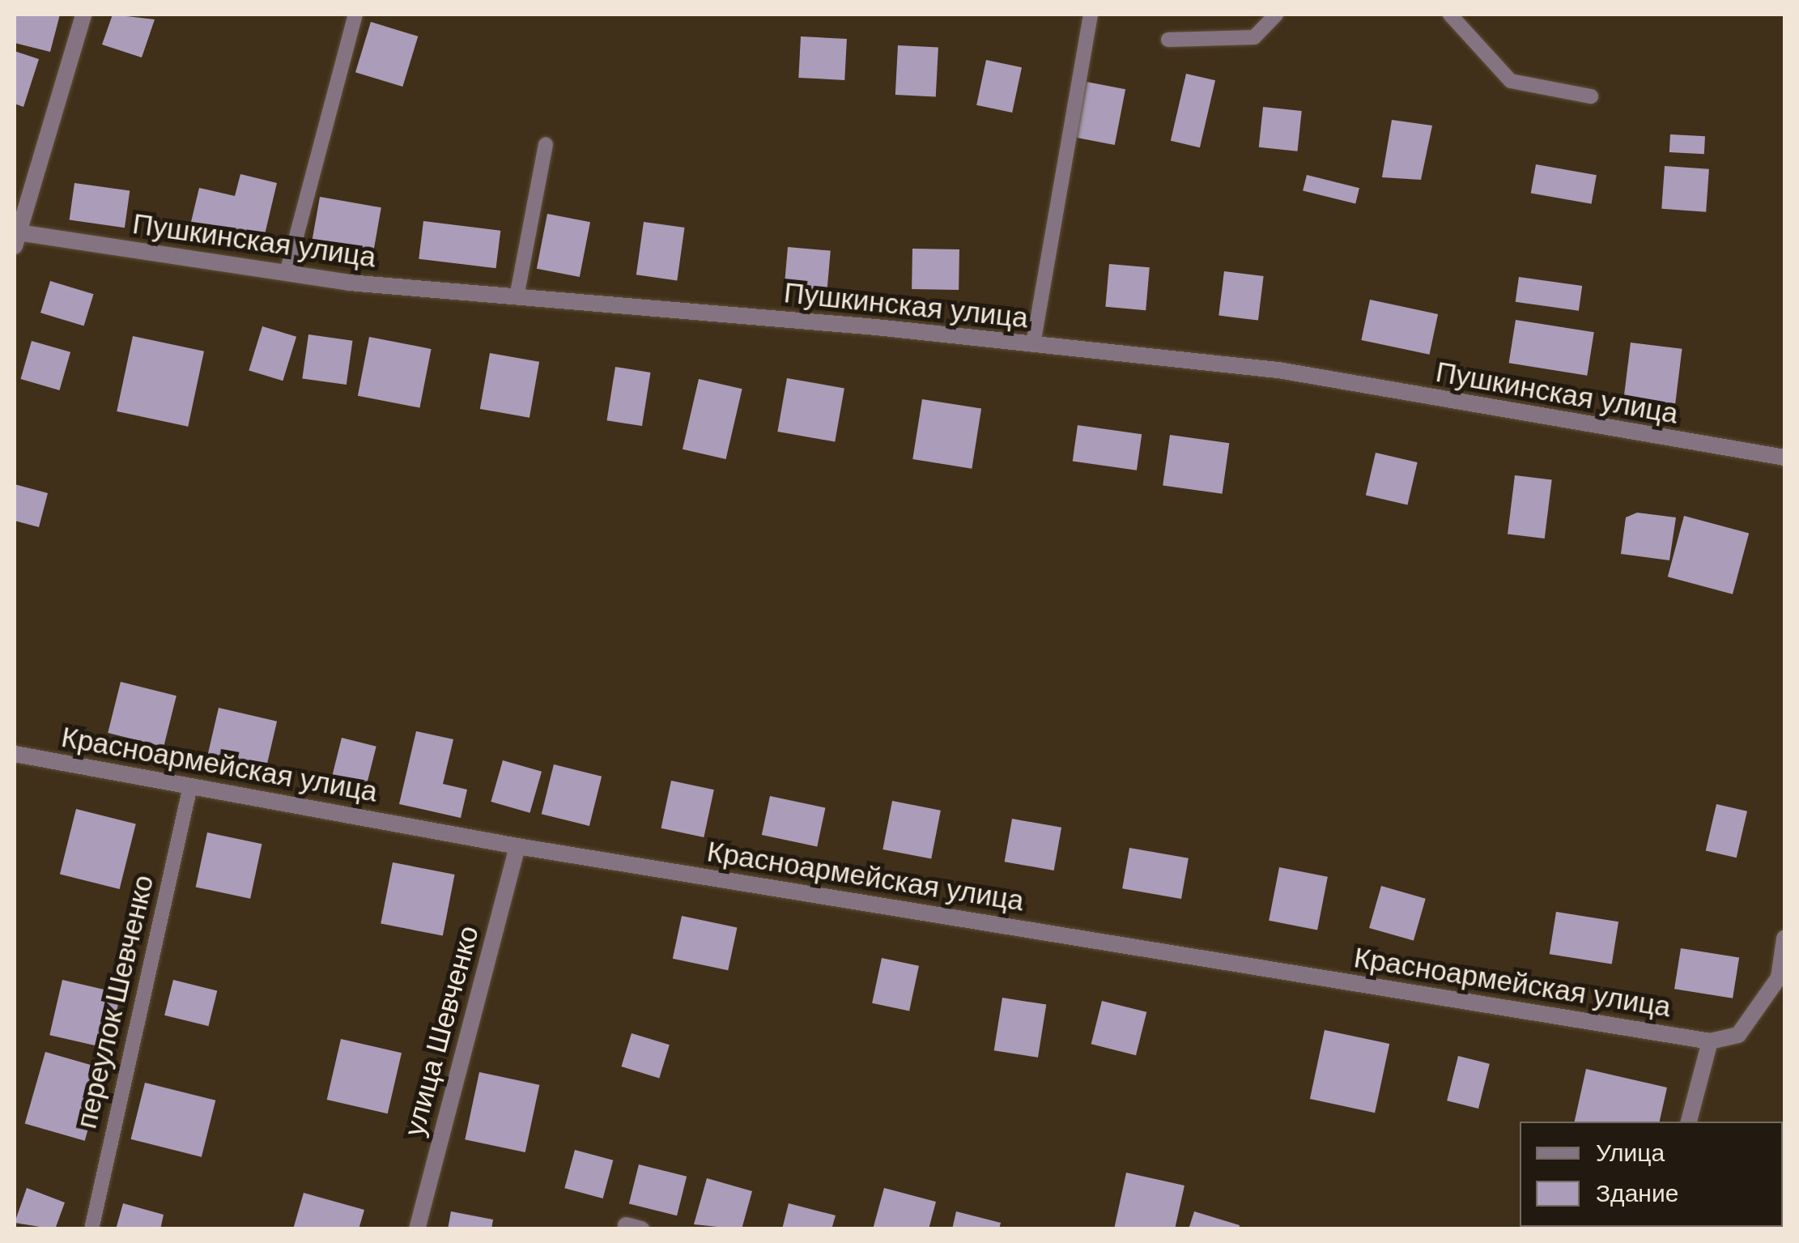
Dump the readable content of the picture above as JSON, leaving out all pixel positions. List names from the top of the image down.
{
  "streets": {
    "street": ["Пушкинская улица", "Красноармейская улица", "улица Шевченко"],
    "lane": ["переулок Шевченко"]
  },
  "crossings": [
    ["Красноармейская улица", "переулок Шевченко"],
    ["Красноармейская улица", "улица Шевченко"]
  ],
  "legend": ["Улица", "Здание"]
}
